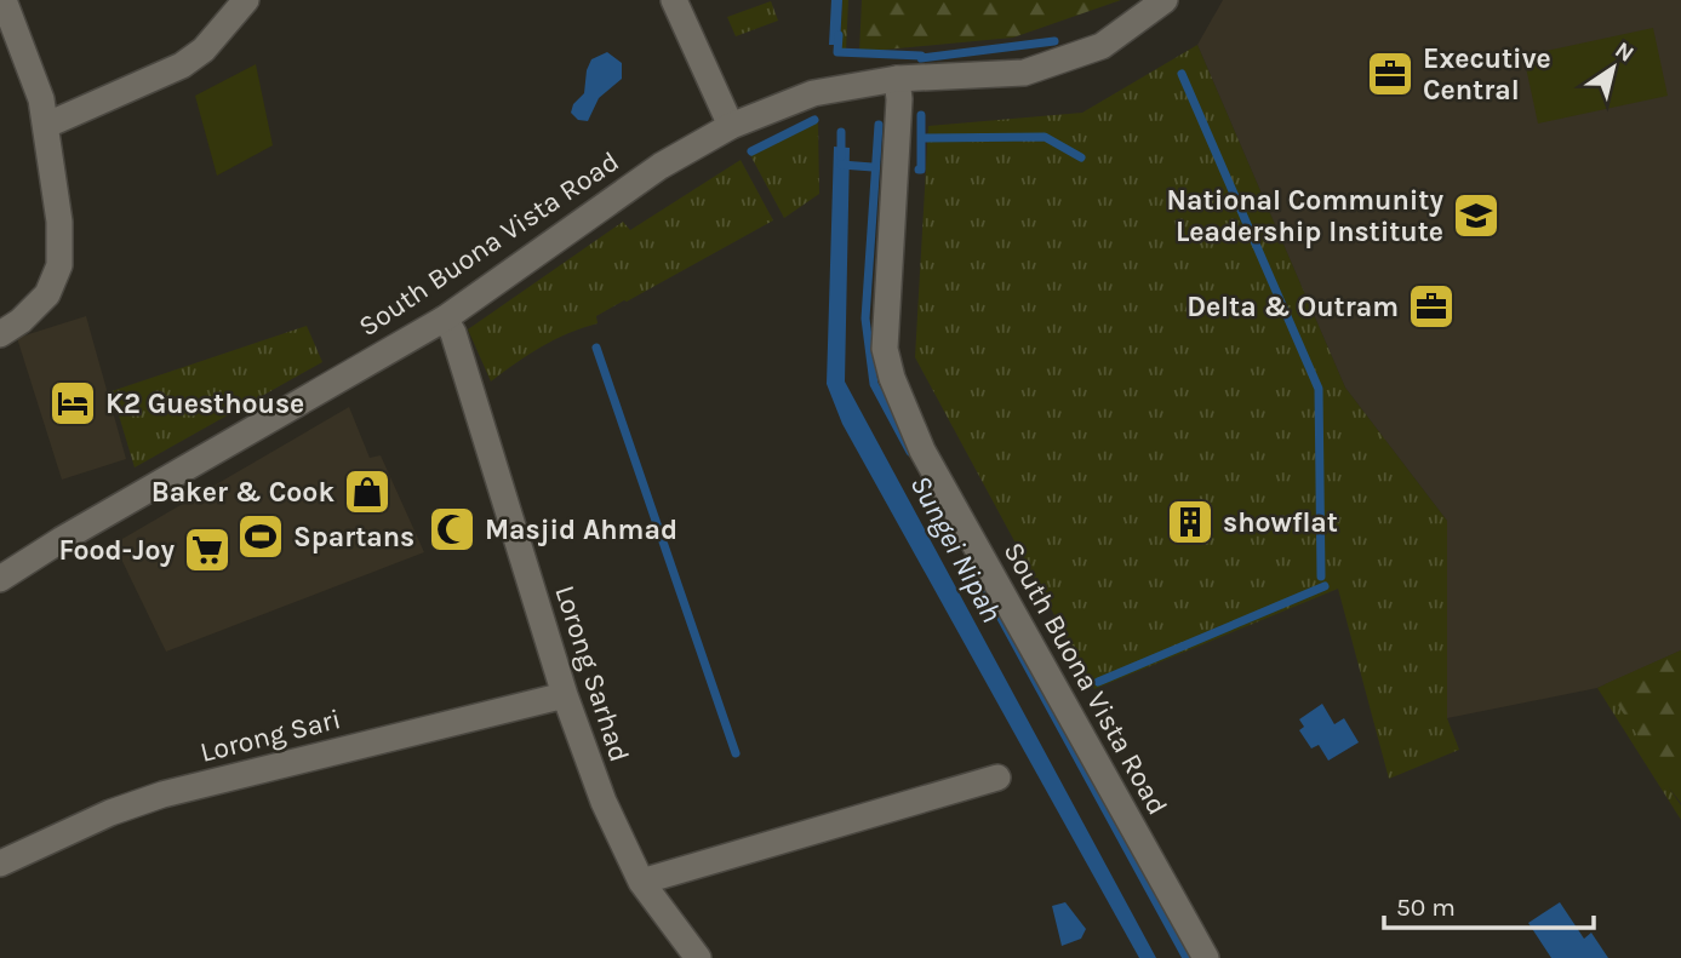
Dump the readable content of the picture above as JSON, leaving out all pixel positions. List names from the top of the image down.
{
  "streets": {
    "street": ["South Buona Vista Road", "Lorong Sarhad", "Lorong Sari"]
  },
  "crossings": [
    ["South Buona Vista Road", "Lorong Sarhad"],
    ["Lorong Sarhad", "Lorong Sari"]
  ],
  "water": ["Sungei Nipah"],
  "places": {
    "office": ["Executive Central", "Delta & Outram"],
    "school or university": ["National Community Leadership Institute"],
    "hotel": ["K2 Guesthouse"],
    "shop": ["Baker & Cook"],
    "building": ["showflat"],
    "mosque": ["Masjid Ahmad"],
    "sports": ["Spartans"],
    "supermarket": ["Food-Joy"]
  },
  "scale_bar": "50 m",
  "north": "top right"
}
